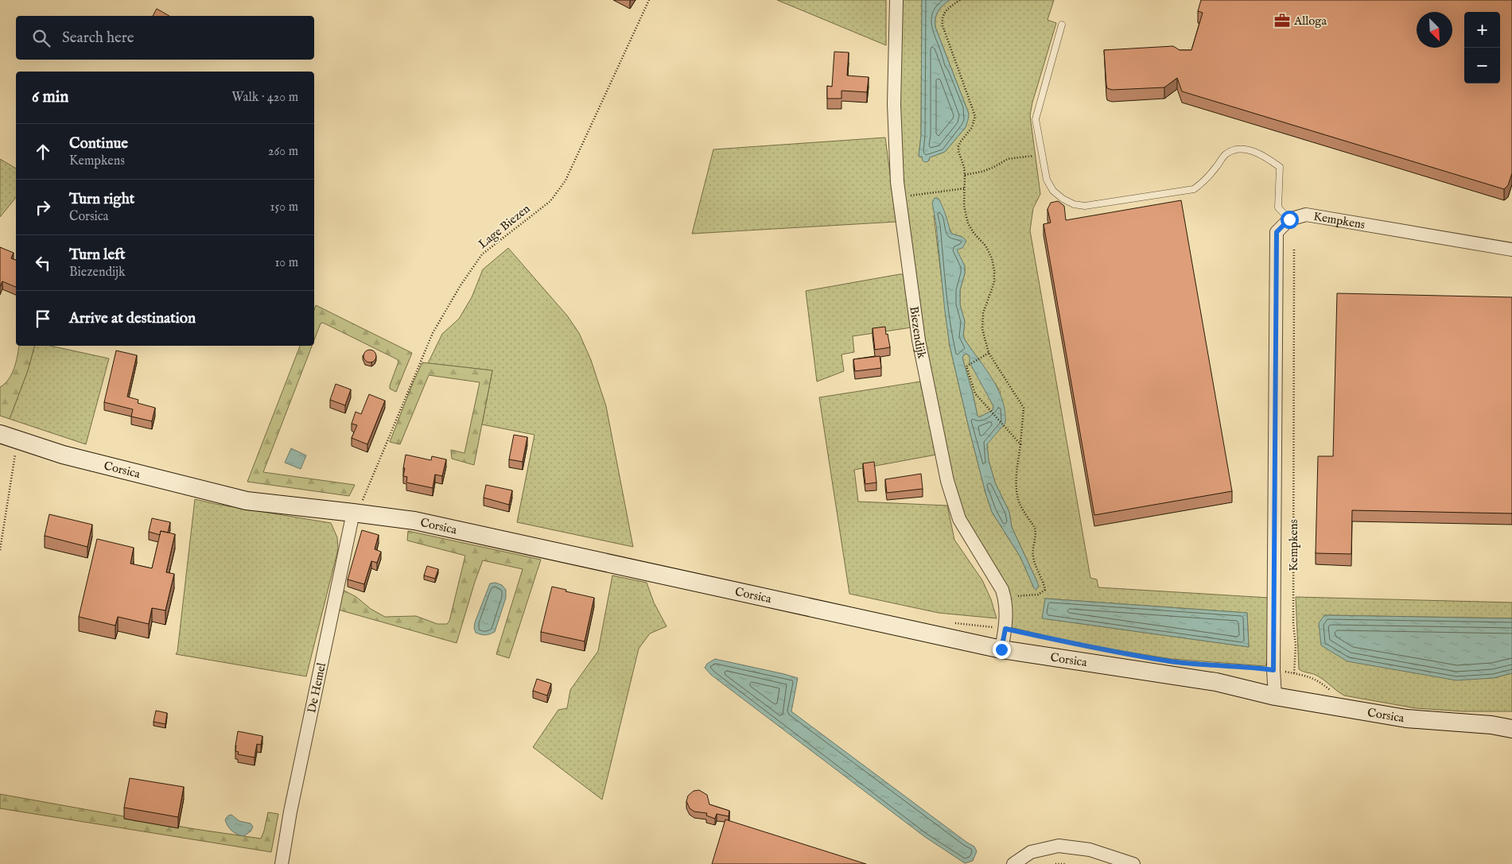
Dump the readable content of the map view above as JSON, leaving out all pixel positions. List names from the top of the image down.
{
  "streets": {
    "street": [
      "Kempkens",
      "Biezendijk",
      "Corsica",
      "De Hemel"
    ],
    "path": ["Lage Biezen"]
  },
  "crossings": [
    ["Kempkens", "Corsica"],
    ["Lage Biezen", "Corsica"],
    ["Lage Biezen", "De Hemel"],
    ["Biezendijk", "Corsica"],
    ["Corsica", "De Hemel"]
  ],
  "places": {
    "office": ["Alloga"]
  },
  "north": "bottom right",
  "page": {
    "map_buttons": ["+", "−"],
    "search": "Search here",
    "heading": ["6 min", "Walk · 420 m"],
    "list": [
      ["Continue", "Kempkens", "260 m"],
      ["Turn right", "Corsica", "150 m"],
      ["Turn left", "Biezendijk", "10 m"],
      "Arrive at destination"
    ]
  }
}
